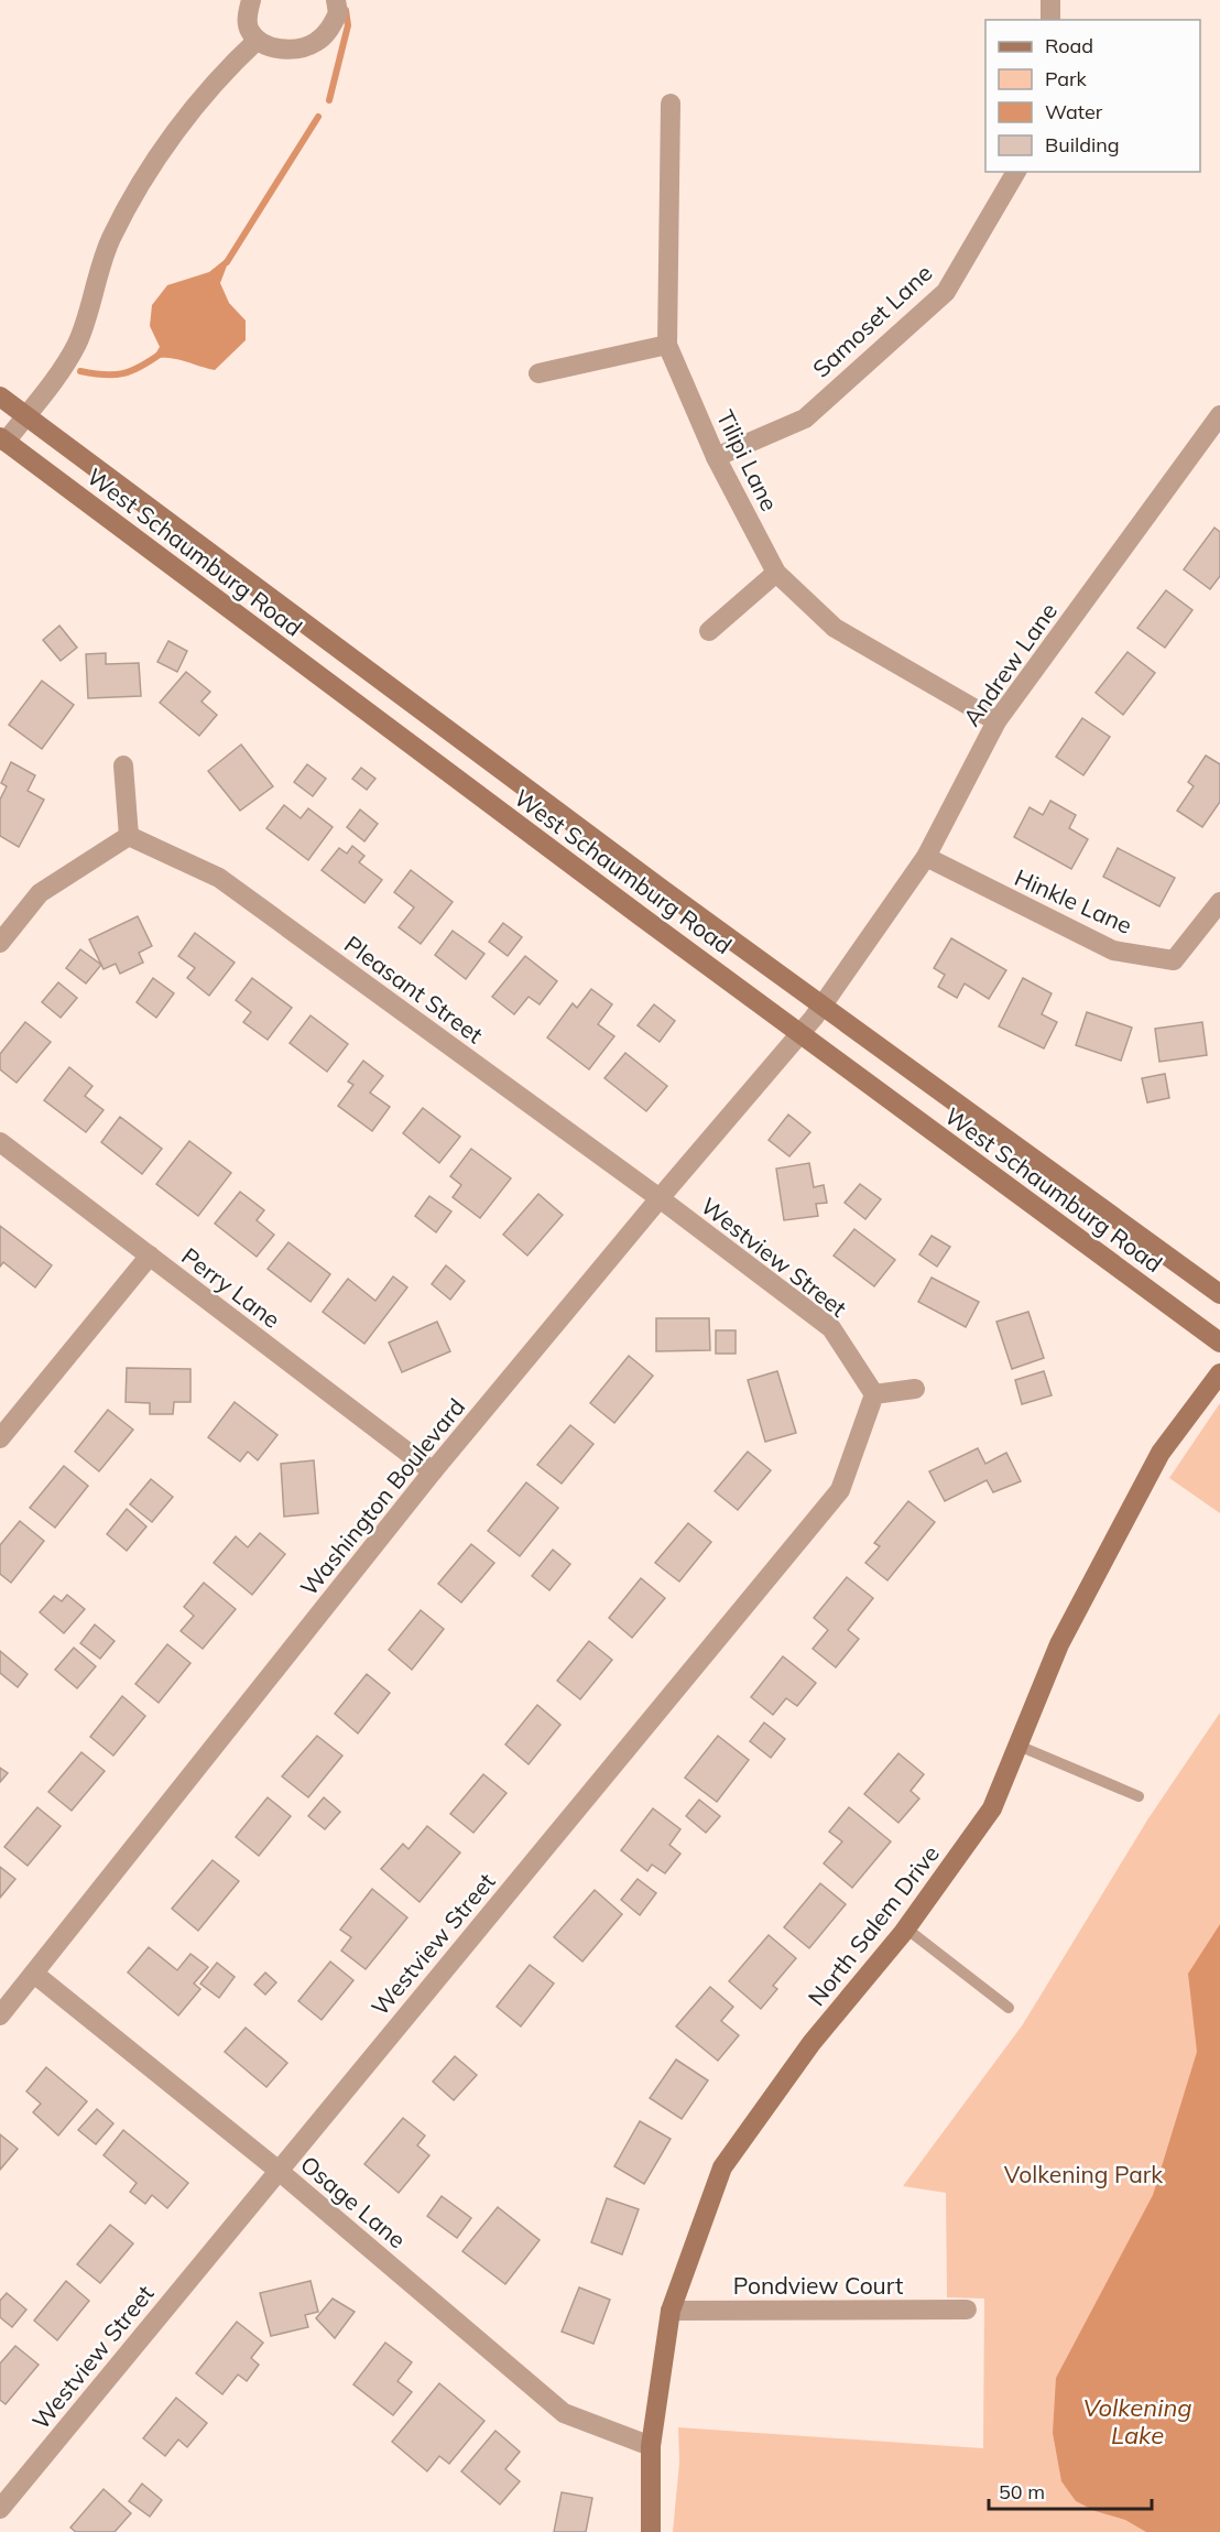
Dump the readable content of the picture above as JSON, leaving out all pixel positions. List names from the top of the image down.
{
  "streets": {
    "main road": ["West Schaumburg Road", "North Salem Drive"],
    "street": [
      "Samoset Lane",
      "Tilipi Lane",
      "Andrew Lane",
      "Hinkle Lane",
      "Pleasant Street",
      "Westview Street",
      "Perry Lane",
      "Washington Boulevard",
      "Osage Lane",
      "Pondview Court"
    ]
  },
  "crossings": [
    ["Samoset Lane", "Tilipi Lane"],
    ["Tilipi Lane", "Andrew Lane"],
    ["West Schaumburg Road", "Andrew Lane"],
    ["West Schaumburg Road", "Washington Boulevard"],
    ["Andrew Lane", "Hinkle Lane"],
    ["Andrew Lane", "Washington Boulevard"],
    ["Pleasant Street", "Westview Street"],
    ["Pleasant Street", "Washington Boulevard"],
    ["Westview Street", "Washington Boulevard"],
    ["Westview Street", "Osage Lane"],
    ["Perry Lane", "Washington Boulevard"],
    ["Washington Boulevard", "Osage Lane"],
    ["North Salem Drive", "Osage Lane"],
    ["North Salem Drive", "Pondview Court"]
  ],
  "water": ["Volkening Lake"],
  "parks": ["Volkening Park"],
  "legend": [
    "Road",
    "Park",
    "Water",
    "Building"
  ],
  "scale_bar": "50 m"
}
